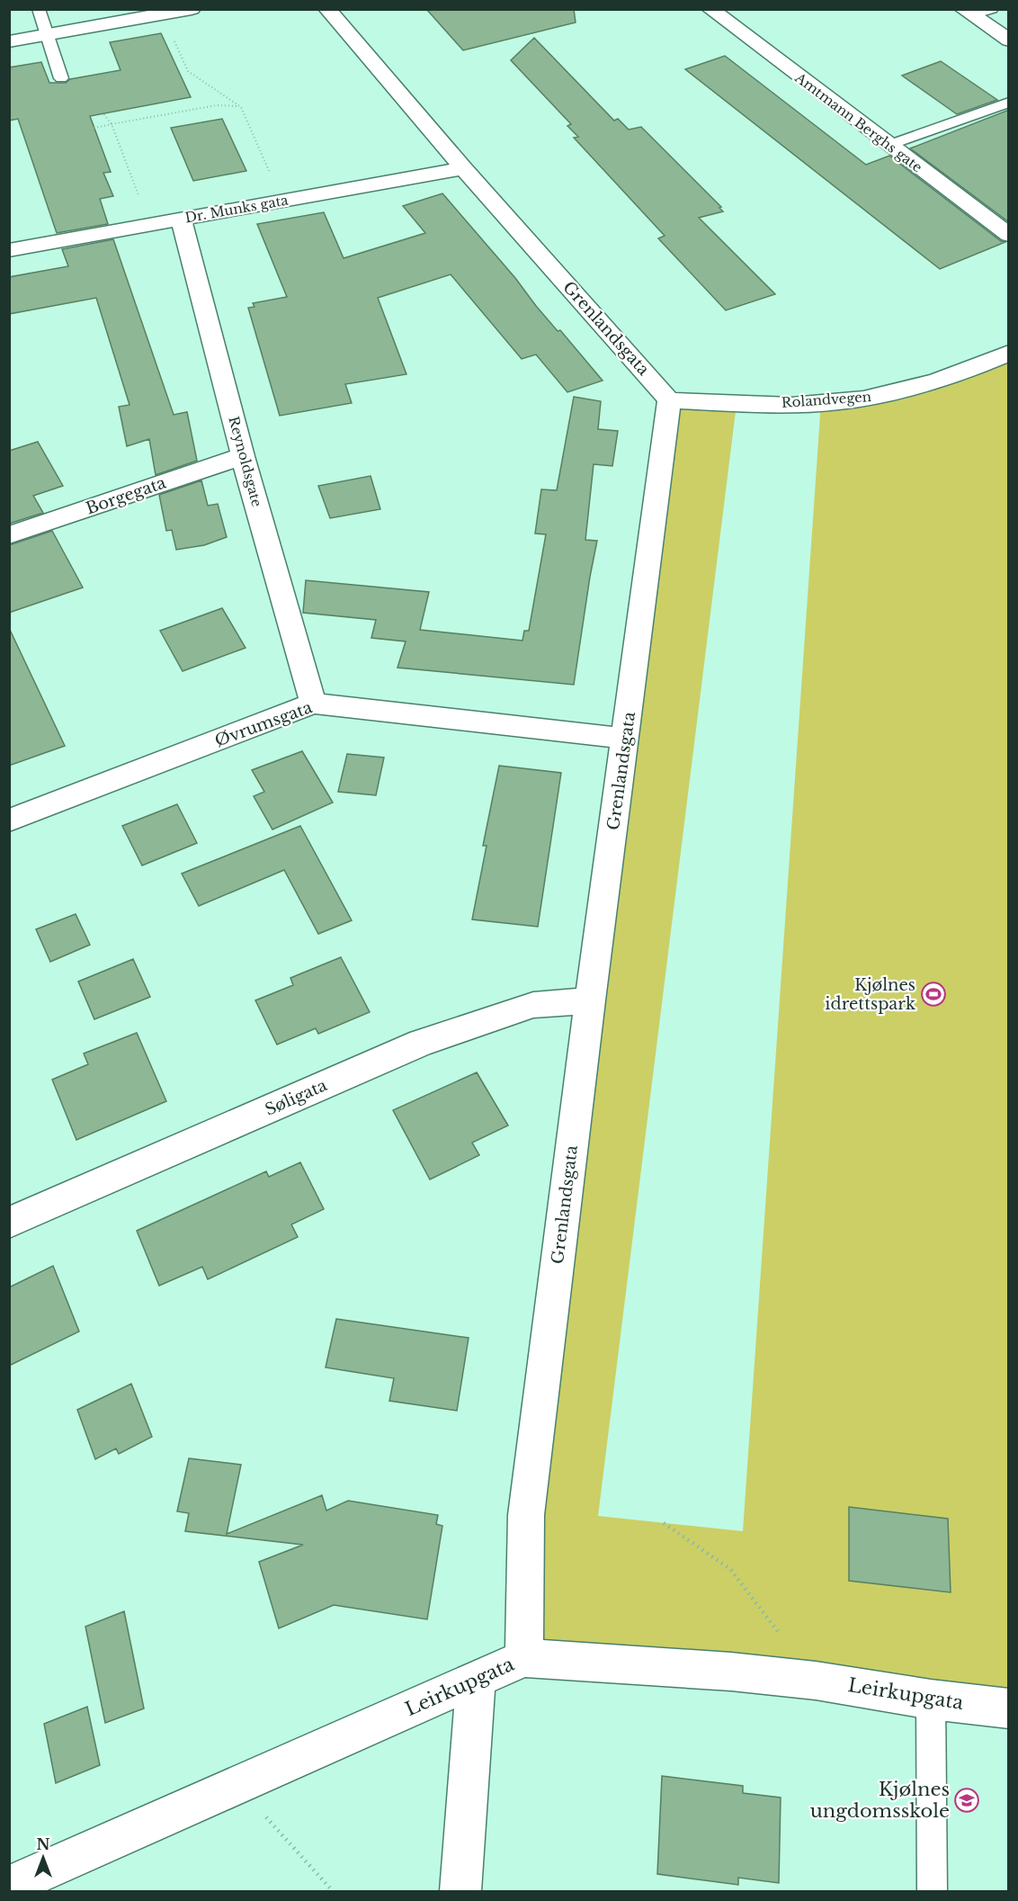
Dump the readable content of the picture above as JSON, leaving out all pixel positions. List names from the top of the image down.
{
  "streets": {
    "street": [
      "Amtmann Berghs gate",
      "Dr. Munks gata",
      "Grenlandsgata",
      "Rolandvegen",
      "Reynoldsgate",
      "Borgegata",
      "Øvrumsgata",
      "Søligata",
      "Leirkupgata"
    ]
  },
  "crossings": [
    ["Dr. Munks gata", "Grenlandsgata"],
    ["Dr. Munks gata", "Reynoldsgate"],
    ["Grenlandsgata", "Rolandvegen"],
    ["Grenlandsgata", "Øvrumsgata"],
    ["Grenlandsgata", "Søligata"],
    ["Grenlandsgata", "Leirkupgata"],
    ["Reynoldsgate", "Borgegata"],
    ["Reynoldsgate", "Øvrumsgata"]
  ],
  "places": {
    "sports": ["Kjølnes idrettspark"],
    "school or university": ["Kjølnes ungdomsskole"]
  },
  "north": "top"
}
